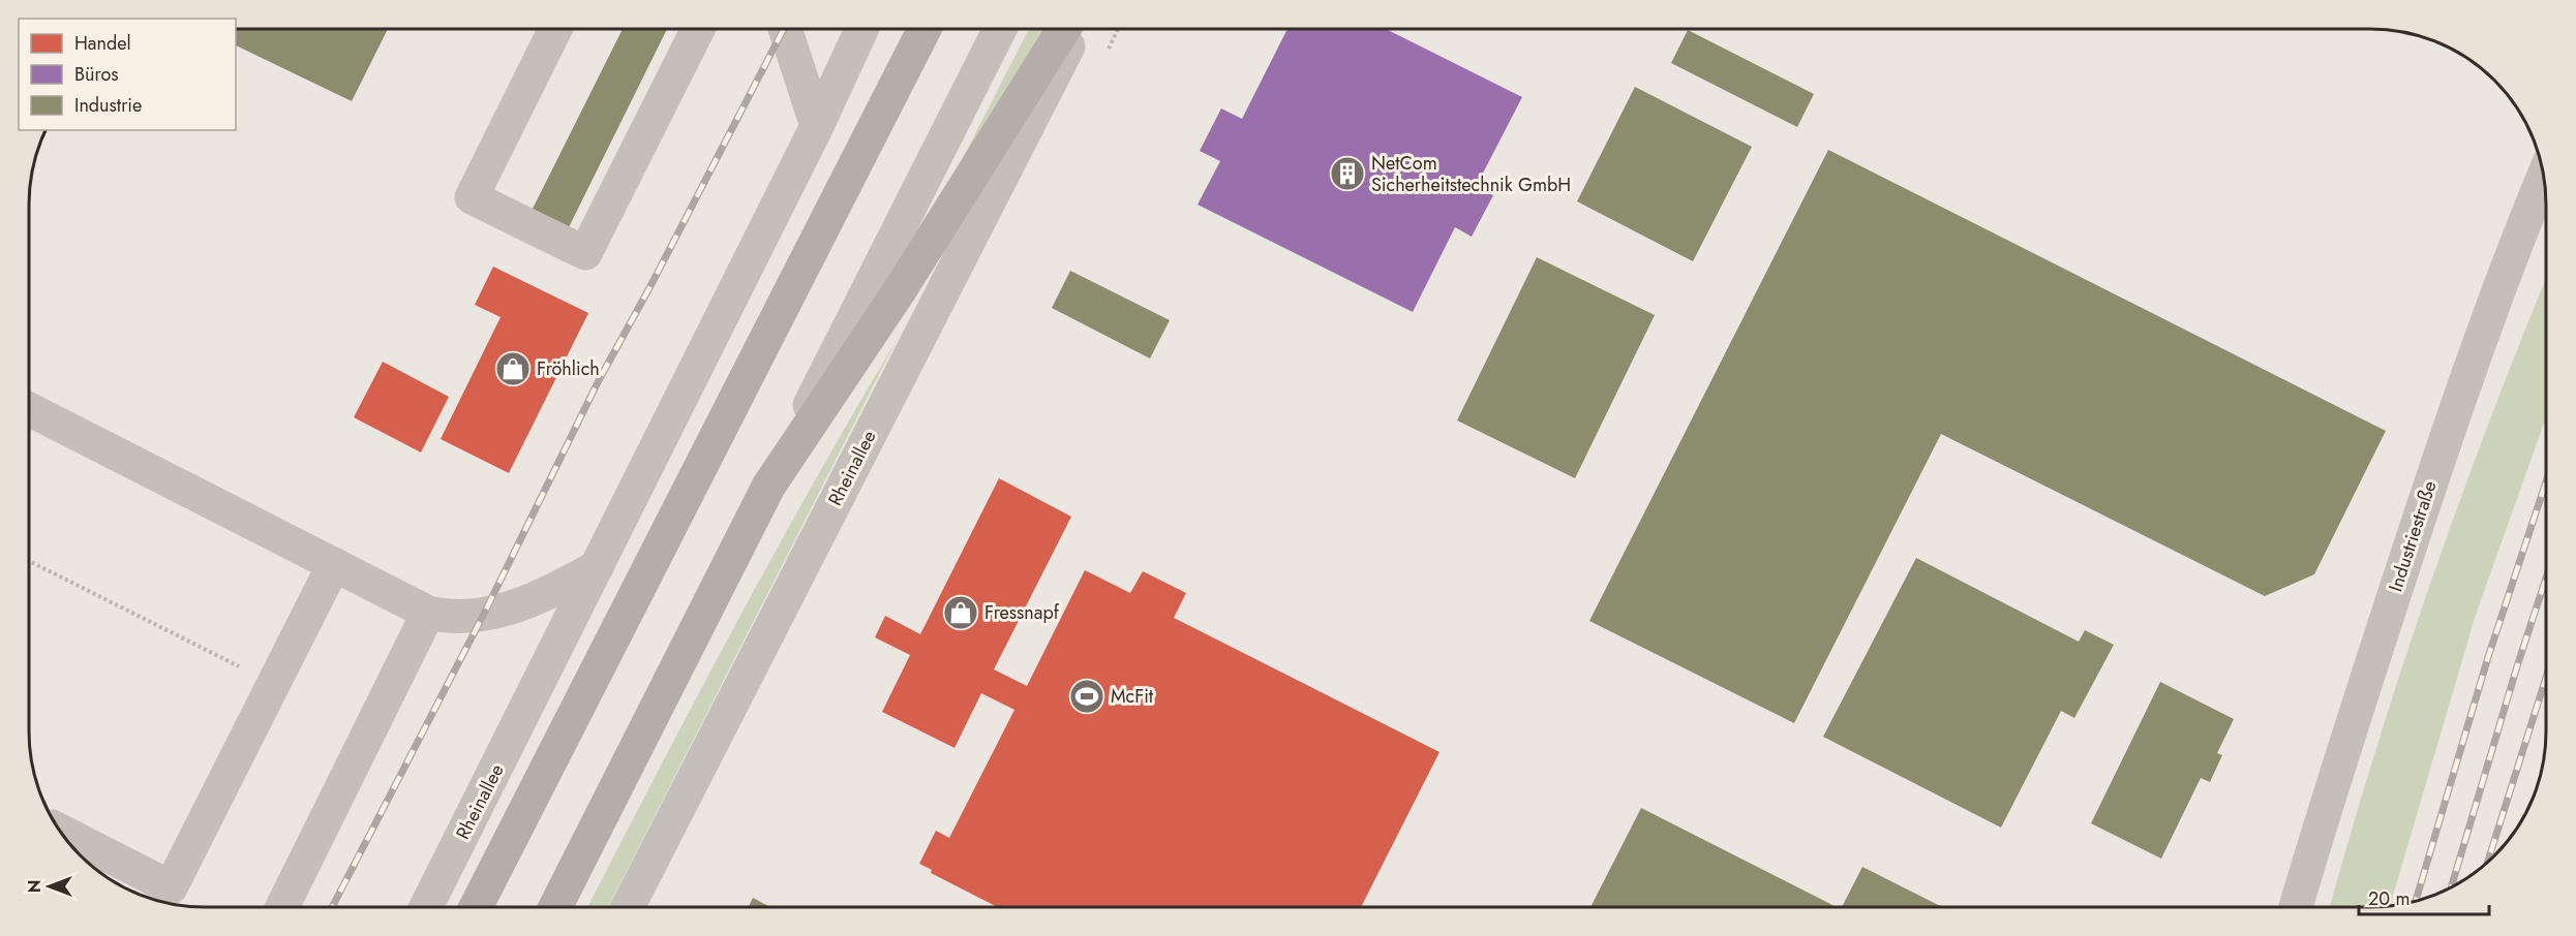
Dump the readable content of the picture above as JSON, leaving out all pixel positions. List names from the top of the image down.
{
  "streets": {
    "street": ["Rheinallee", "Industriestraße"]
  },
  "places": {
    "building": ["NetCom Sicherheitstechnik GmbH"],
    "shop": ["Fröhlich", "Fressnapf"],
    "sports": ["McFit"]
  },
  "legend": ["Handel", "Büros", "Industrie"],
  "scale_bar": "20 m",
  "north": "left"
}
